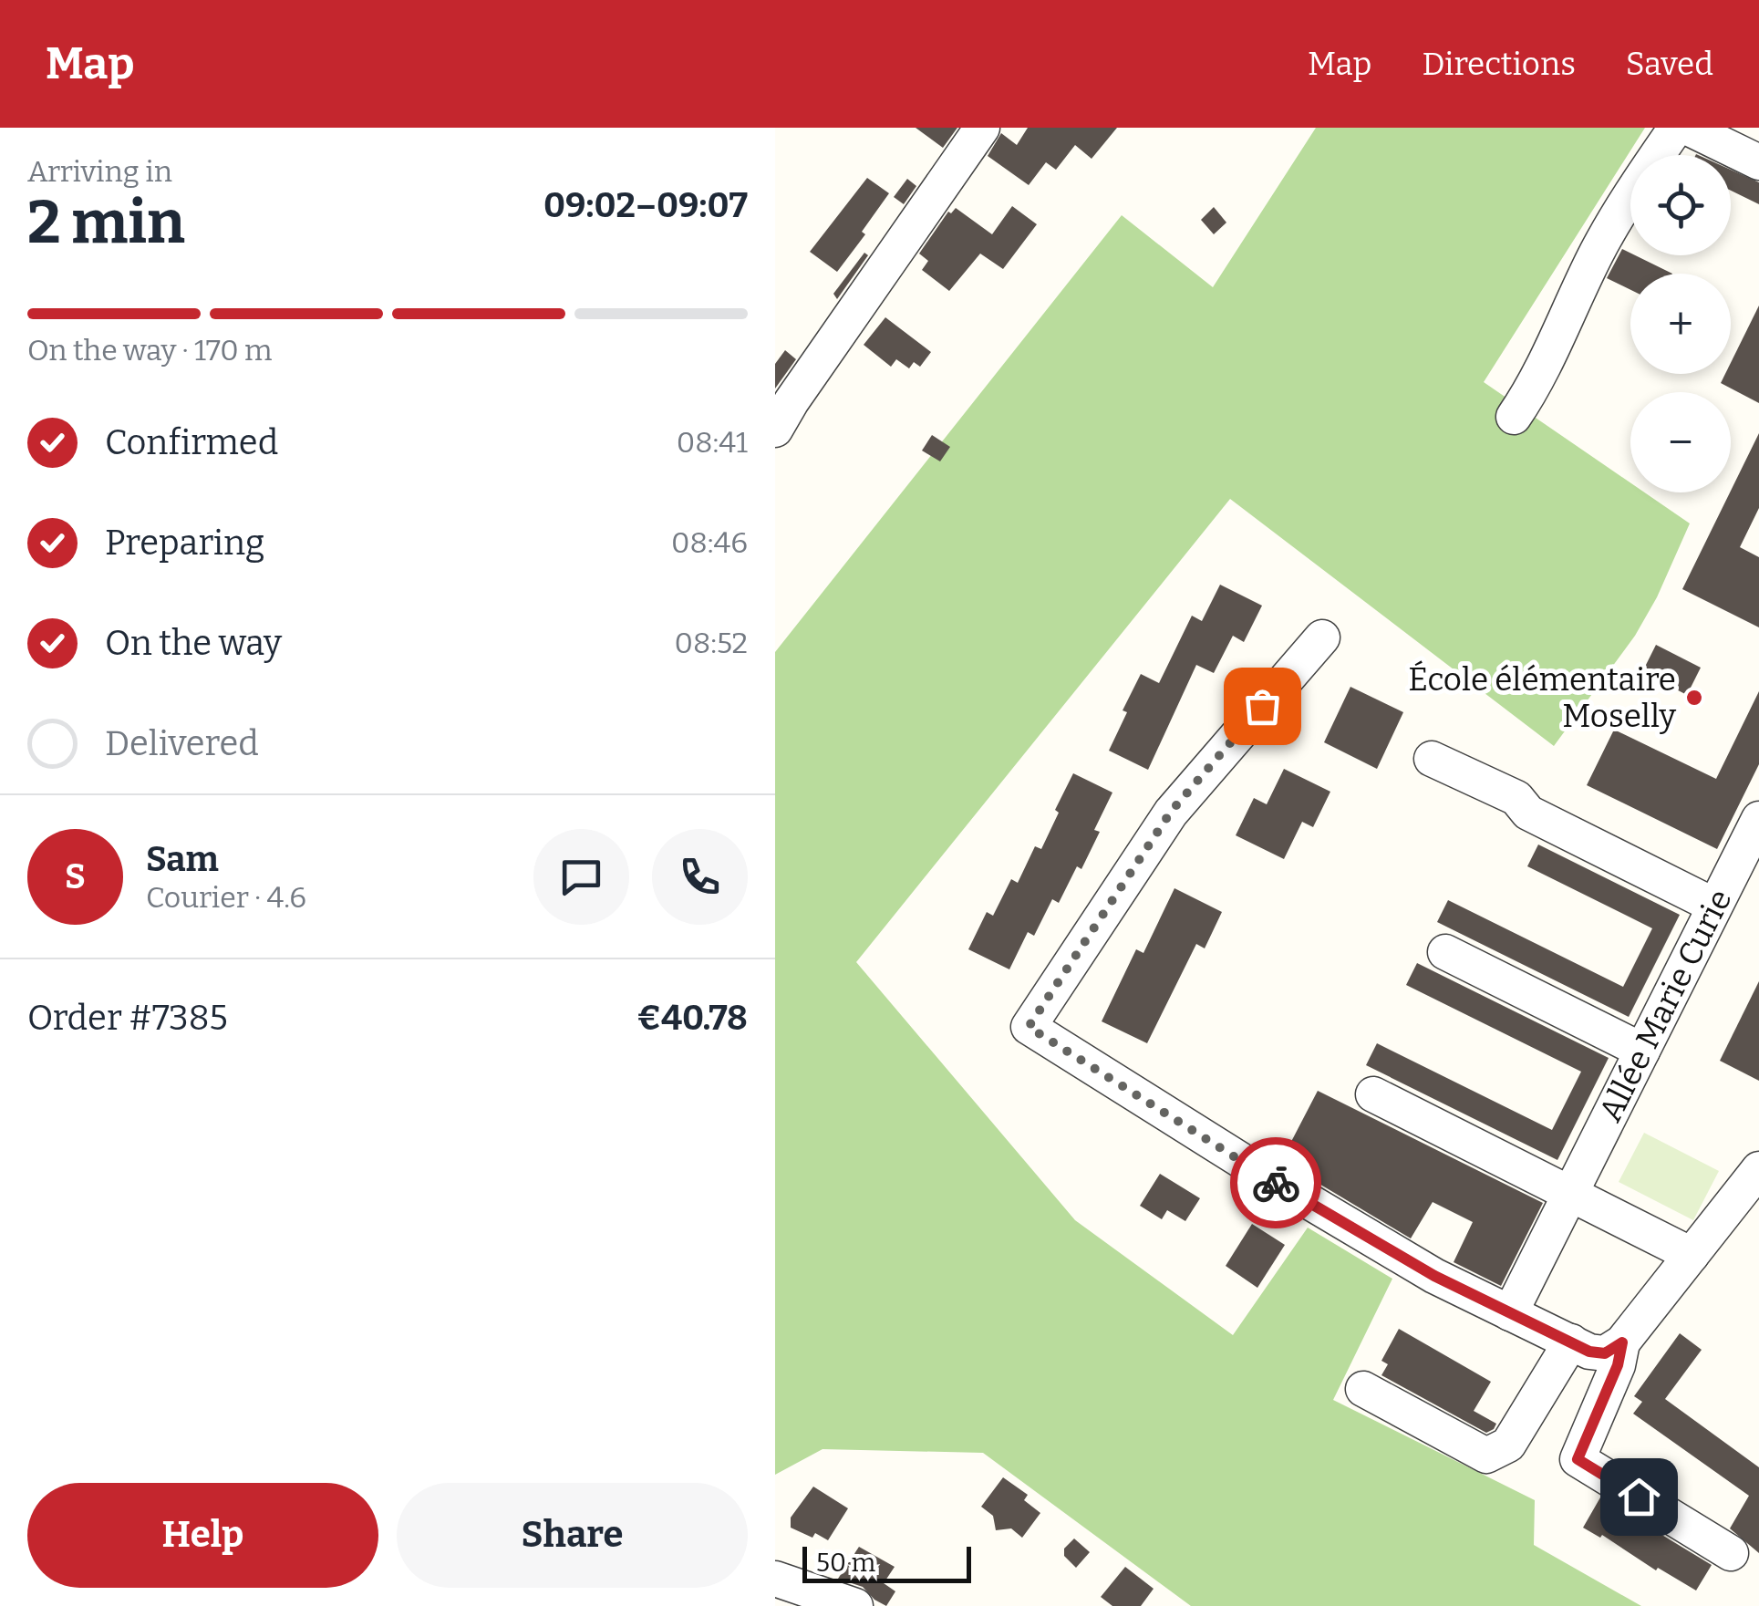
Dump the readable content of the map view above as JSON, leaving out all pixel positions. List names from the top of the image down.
{
  "streets": {
    "street": ["Allée Marie Curie"]
  },
  "places": ["École élémentaire Moselly"],
  "scale_bar": "50 m",
  "page": {
    "header": "Map",
    "nav": ["Map", "Directions", "Saved"],
    "heading": ["2 min", "Arriving in", "09:02–09:07"],
    "panel": [
      "Sam",
      "Courier · 4.6",
      "Order #7385",
      "€40.78"
    ],
    "map_buttons": ["+", "−"],
    "bar": "On the way · 170 m",
    "list": [
      ["Confirmed", "08:41"],
      ["Preparing", "08:46"],
      ["On the way", "08:52"],
      "Delivered"
    ],
    "round": "S",
    "buttons": ["Help", "Share"],
    "scale": "50 m"
  }
}
